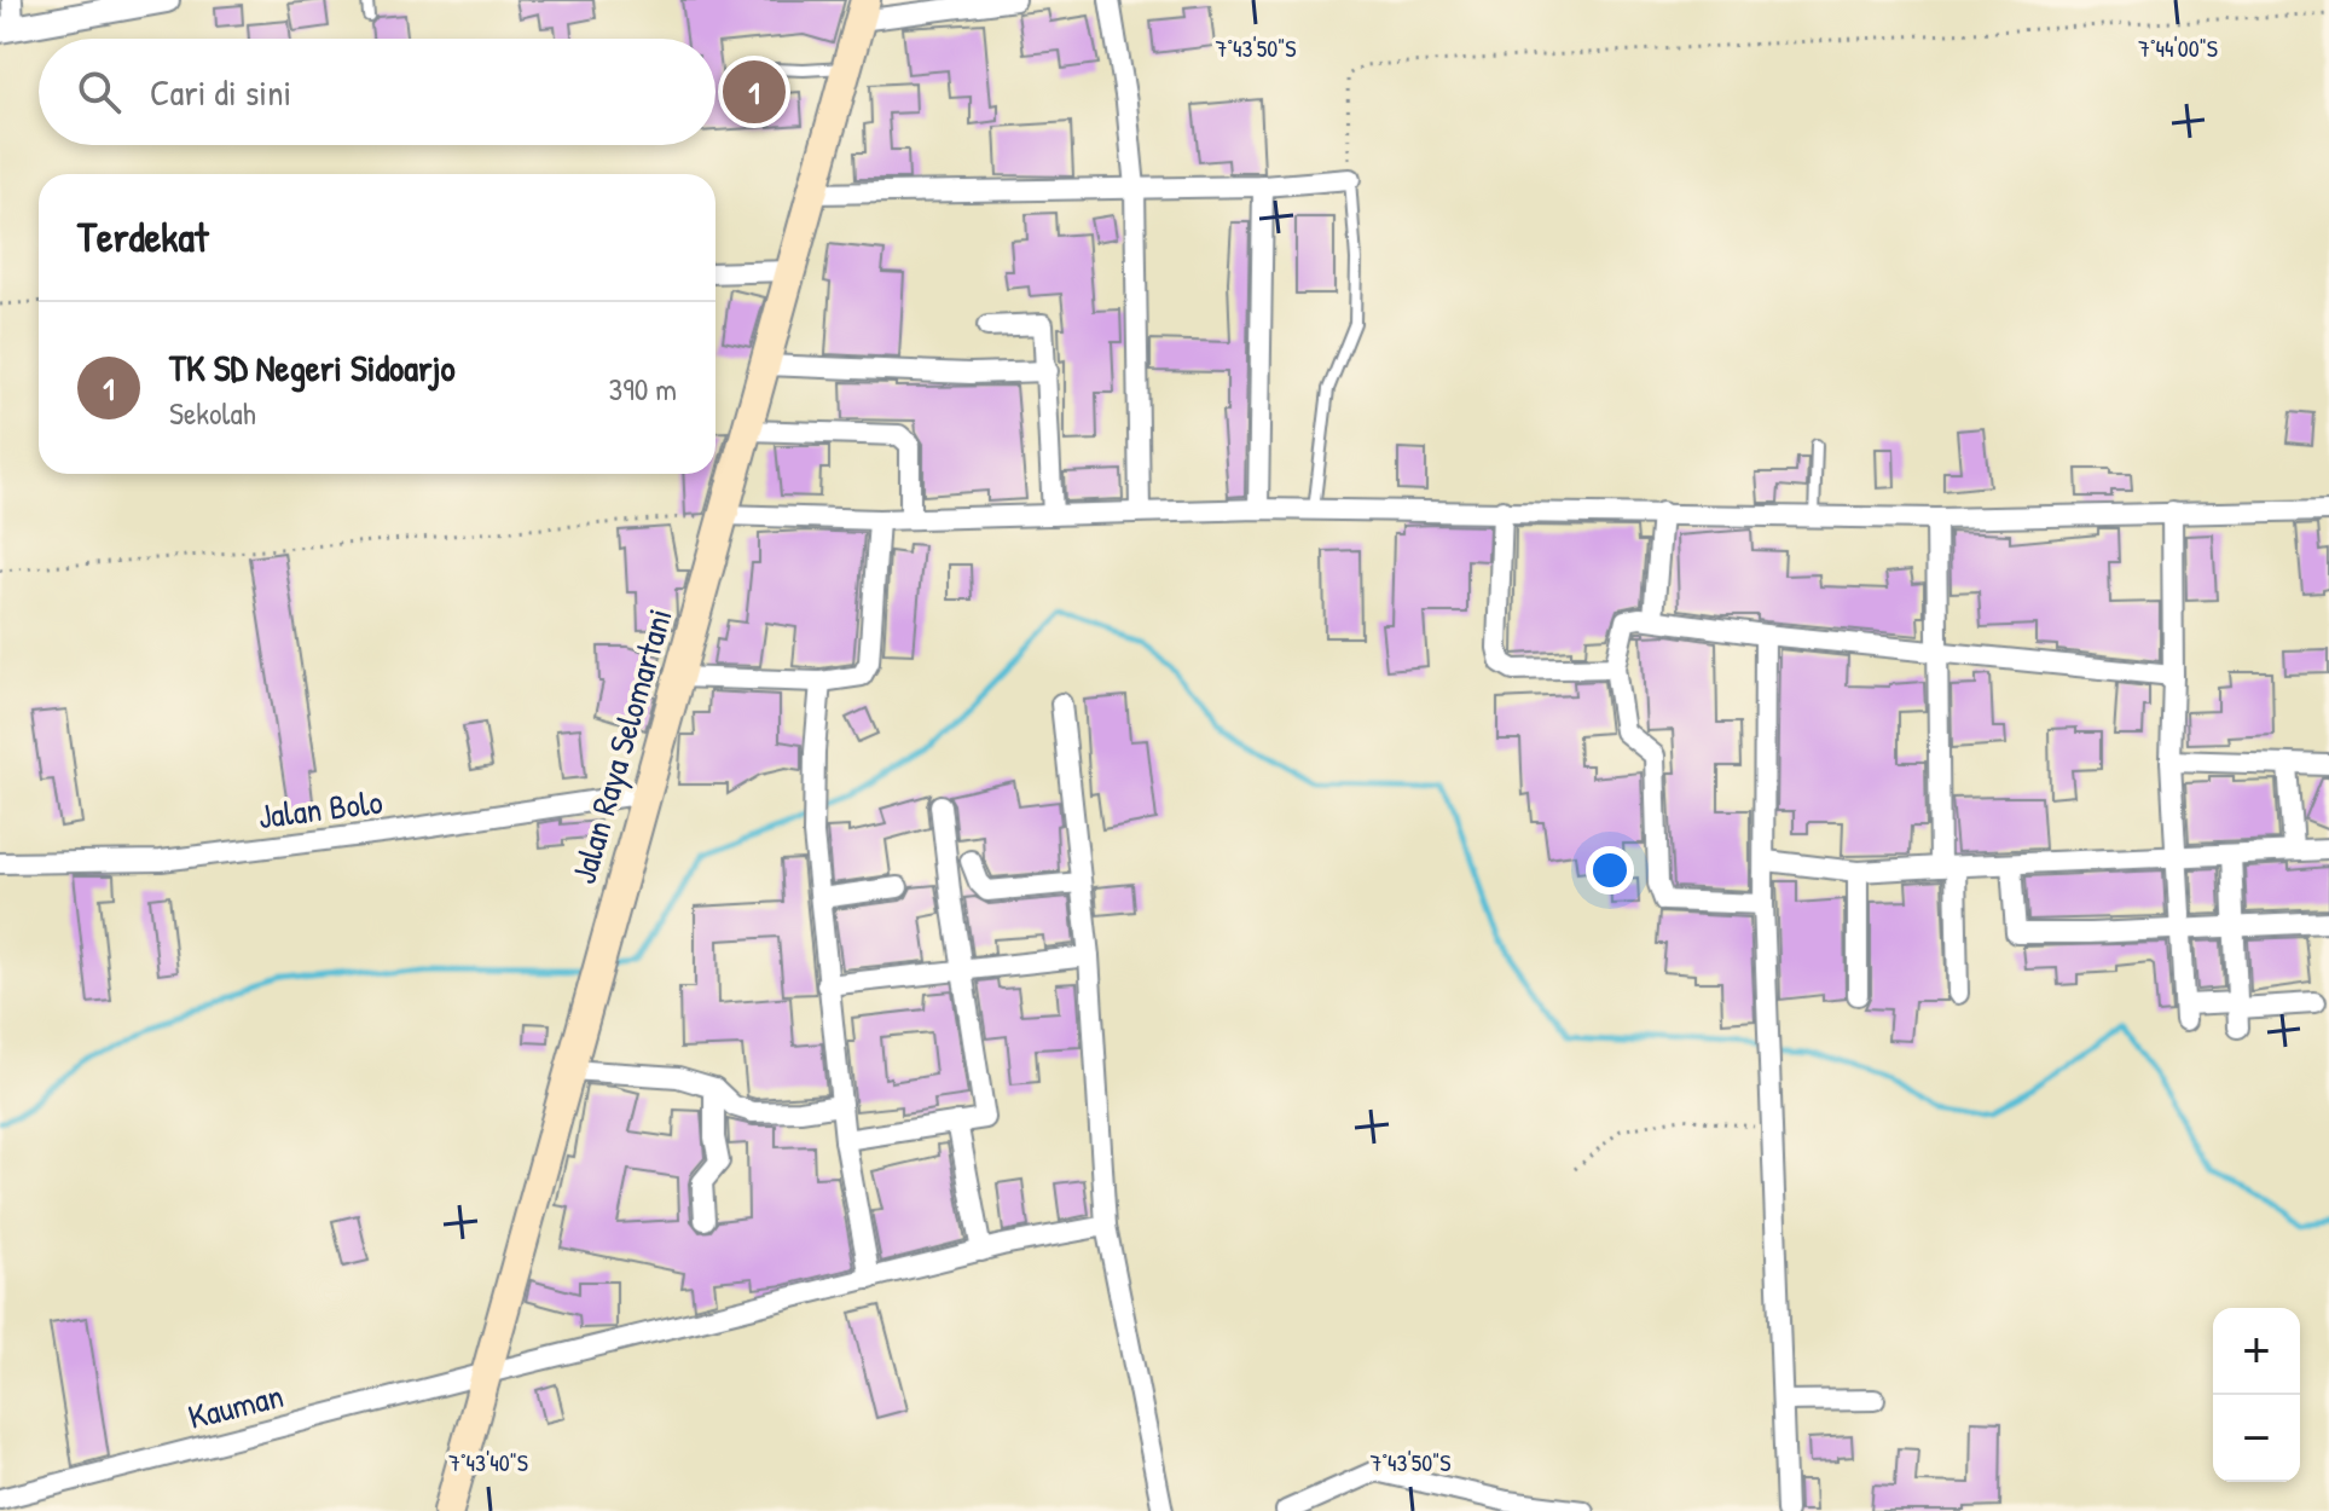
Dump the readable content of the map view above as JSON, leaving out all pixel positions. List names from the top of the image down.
{
  "streets": {
    "main road": ["Jalan Raya Selomartani"],
    "street": ["Jalan Bolo", "Kauman"]
  },
  "crossings": [
    ["Jalan Raya Selomartani", "Jalan Bolo"],
    ["Jalan Raya Selomartani", "Kauman"]
  ],
  "page": {
    "search": "Cari di sini",
    "pins": "1",
    "heading": "Terdekat",
    "list": [
      {
        "mark": "1",
        "name": "TK SD Negeri Sidoarjo",
        "note": "Sekolah",
        "value": "390 m"
      }
    ],
    "map_buttons": ["+", "−"]
  },
  "coordinates": ["7°43'50\"S", "7°44'00\"S", "7°43'40\"S"]
}
